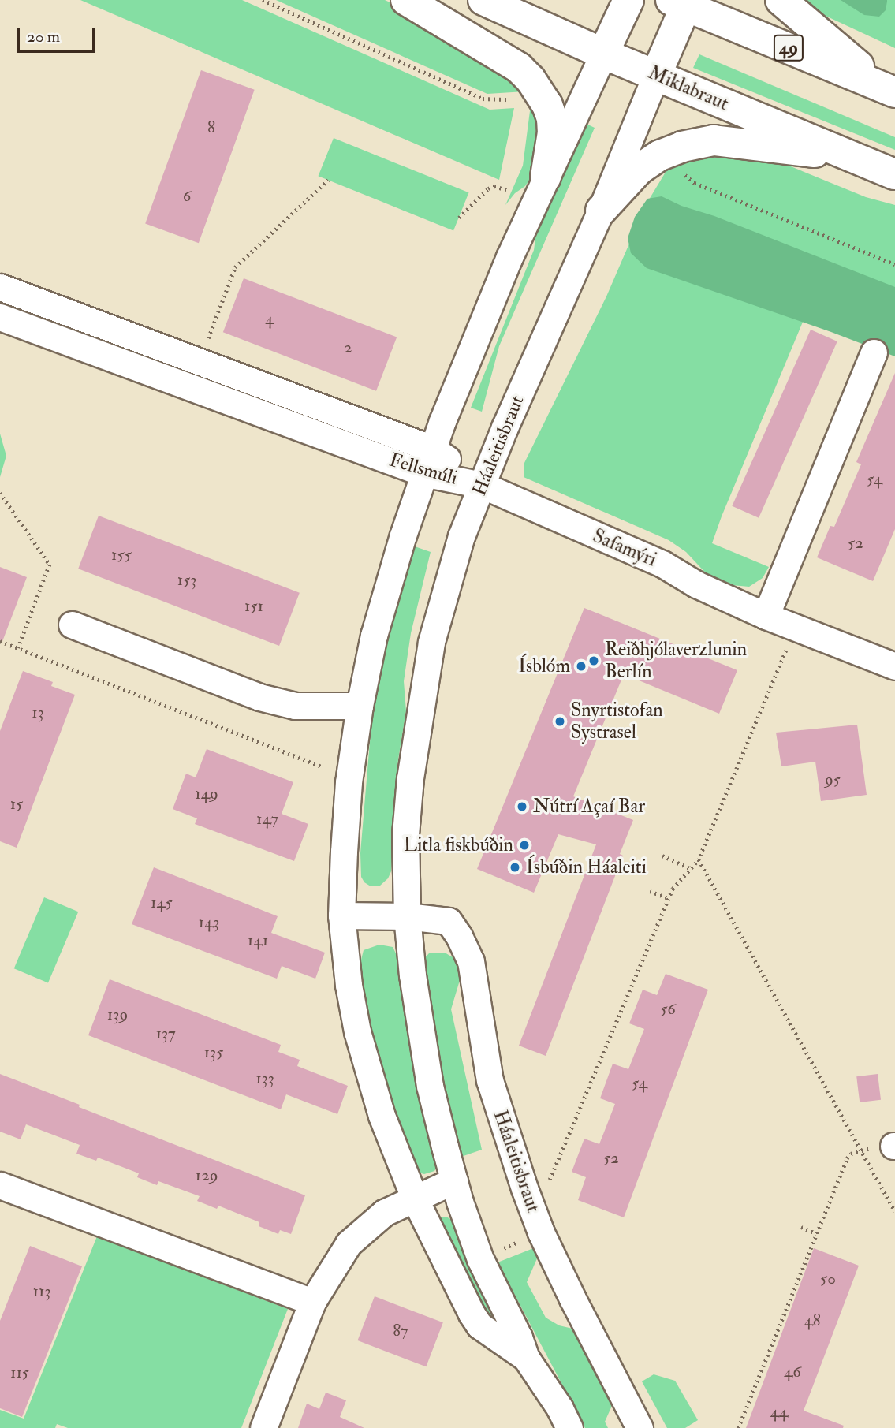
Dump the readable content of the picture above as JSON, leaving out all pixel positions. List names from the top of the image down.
{
  "streets": {
    "main road": ["49", "Miklabraut", "Háaleitisbraut"],
    "street": ["Fellsmúli", "Safamýri"]
  },
  "crossings": [
    ["49", "Háaleitisbraut"],
    ["Miklabraut", "Háaleitisbraut"],
    ["Háaleitisbraut", "Fellsmúli"],
    ["Háaleitisbraut", "Safamýri"],
    ["Fellsmúli", "Safamýri"]
  ],
  "places": [
    "Reiðhjólaverzlunin Berlín",
    "Ísblóm",
    "Snyrtistofan Systrasel",
    "Nútrí Açaí Bar",
    "Litla fiskbúðin",
    "Ísbúðin Háaleiti"
  ],
  "house_numbers": [
    "8",
    "6",
    "4",
    "2",
    "54",
    "52",
    "155",
    "153",
    "151",
    "13",
    "95",
    "149",
    "15",
    "147",
    "145",
    "143",
    "141",
    "56",
    "139",
    "137",
    "135",
    "133",
    "54",
    "52",
    "129",
    "50",
    "113",
    "48",
    "87",
    "46",
    "115",
    "44"
  ],
  "scale_bar": "20 m"
}
